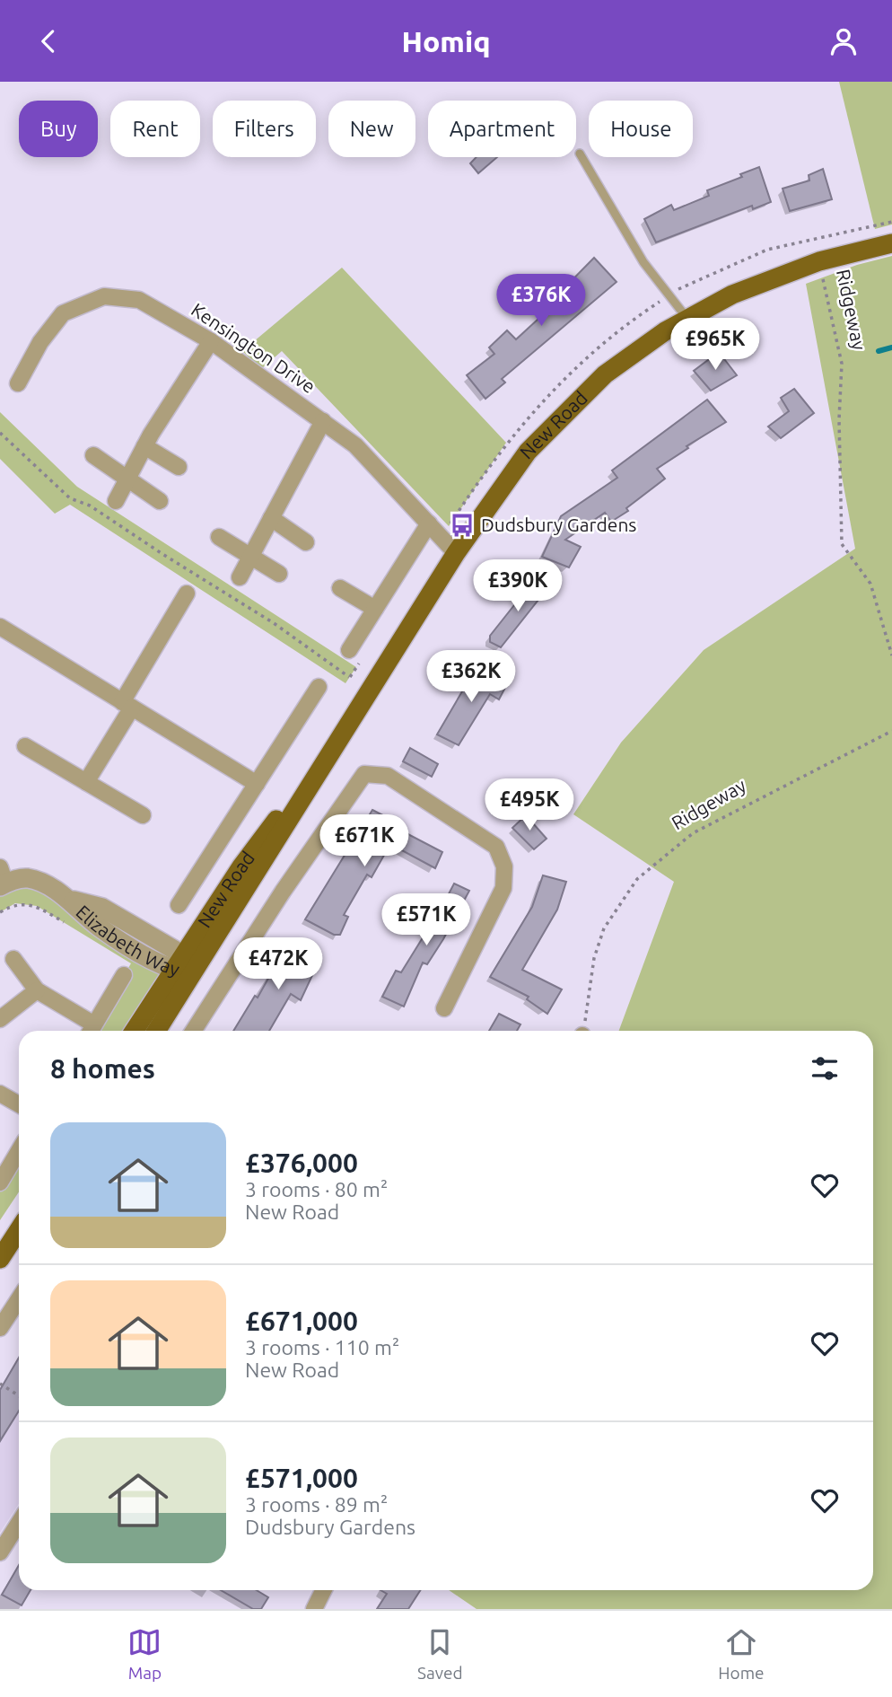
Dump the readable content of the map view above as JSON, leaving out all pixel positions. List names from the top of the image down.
{
  "streets": {
    "main road": ["New Road"],
    "street": ["Kensington Drive", "Elizabeth Way"],
    "path": ["Ridgeway"]
  },
  "crossings": [
    ["Ridgeway", "New Road"],
    ["Kensington Drive", "New Road"],
    ["New Road", "Elizabeth Way"]
  ],
  "places": {
    "bus stop": ["Dudsbury Gardens"]
  },
  "page": {
    "header": "Homiq",
    "chip": [
      "Buy",
      "Rent",
      "Filters",
      "New",
      "Apartment",
      "House"
    ],
    "price": [
      "£376K",
      "£965K",
      "£390K",
      "£362K",
      "£495K",
      "£671K",
      "£571K",
      "£472K"
    ],
    "heading": "8 homes",
    "list": [
      {
        "name": "£376,000",
        "note": "3 rooms · 80 m² · New Road"
      },
      {
        "name": "£671,000",
        "note": "3 rooms · 110 m² · New Road"
      },
      {
        "name": "£571,000",
        "note": "3 rooms · 89 m² · Dudsbury Gardens"
      }
    ],
    "tabs": ["Map", "Saved", "Home"]
  }
}
